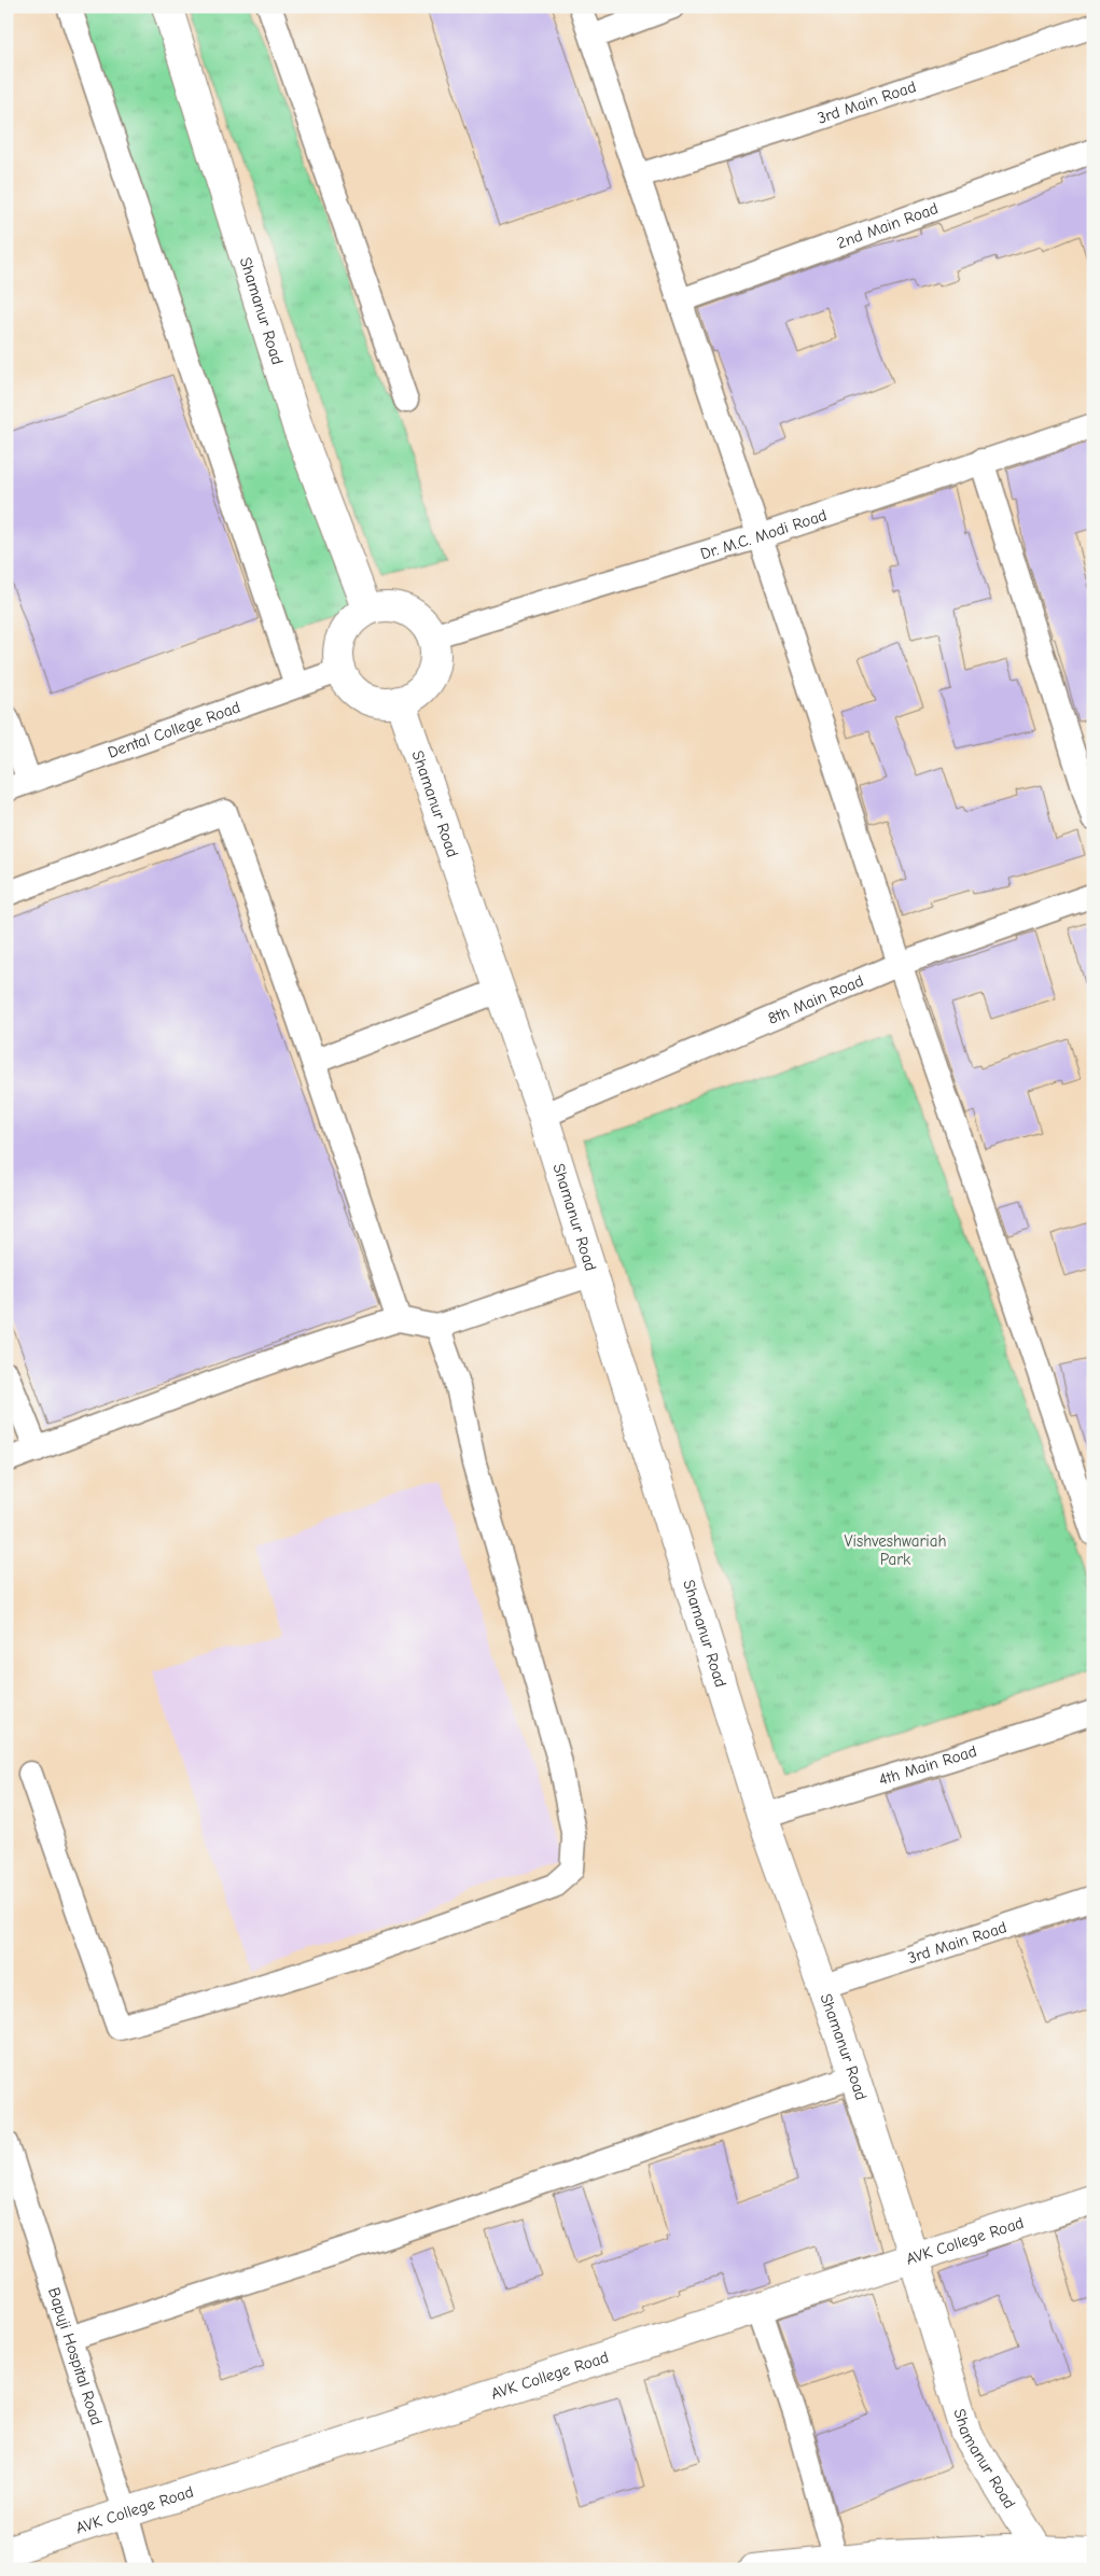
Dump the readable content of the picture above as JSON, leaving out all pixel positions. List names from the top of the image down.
{
  "streets": {
    "main road": ["Shamanur Road", "AVK College Road"],
    "street": [
      "3rd Main Road",
      "2nd Main Road",
      "Dr. M.C. Modi Road",
      "Dental College Road",
      "8th Main Road",
      "4th Main Road",
      "Bapuji Hospital Road"
    ]
  },
  "crossings": [
    ["3rd Main Road", "Shamanur Road"],
    ["Shamanur Road", "Dr. M.C. Modi Road"],
    ["Shamanur Road", "Dental College Road"],
    ["Shamanur Road", "8th Main Road"],
    ["Shamanur Road", "4th Main Road"],
    ["Shamanur Road", "AVK College Road"],
    ["Dr. M.C. Modi Road", "Dental College Road"],
    ["AVK College Road", "Bapuji Hospital Road"]
  ],
  "parks": ["Vishveshwariah Park"]
}
